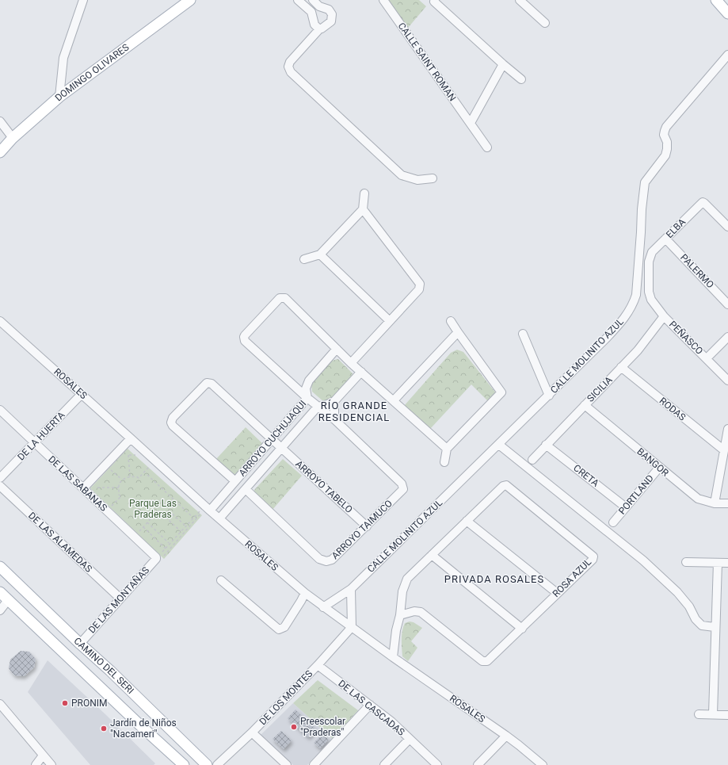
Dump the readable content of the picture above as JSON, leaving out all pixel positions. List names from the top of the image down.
{
  "streets": {
    "main road": ["DOMINGO OLIVARES", "CAMINO DEL SERI"],
    "street": [
      "CALLE SAINT ROMAN",
      "ELBA",
      "PALERMO",
      "PEÑASCO",
      "CALLE MOLINITO AZUL",
      "ROSALES",
      "SICILIA",
      "RODAS",
      "DE LA HUERTA",
      "ARROYO CUCHUJAQUI",
      "BANGOR",
      "CRETA",
      "DE LAS SABANAS",
      "ARROYO TABELO",
      "PORTLAND",
      "ARROYO TAIMUCO",
      "DE LAS ALAMEDAS",
      "ROSA AZUL",
      "DE LAS MONTAÑAS",
      "DE LOS MONTES",
      "DE LAS CASCADAS"
    ]
  },
  "crossings": [
    ["ELBA", "PALERMO"],
    ["ELBA", "PEÑASCO"],
    ["PEÑASCO", "SICILIA"],
    ["CALLE MOLINITO AZUL", "ROSALES"],
    ["ROSALES", "DE LA HUERTA"],
    ["ROSALES", "ARROYO CUCHUJAQUI"],
    ["ROSALES", "DE LOS MONTES"],
    ["SICILIA", "RODAS"],
    ["SICILIA", "BANGOR"],
    ["SICILIA", "CRETA"],
    ["DE LA HUERTA", "DE LAS SABANAS"],
    ["ARROYO CUCHUJAQUI", "ARROYO TABELO"],
    ["ARROYO CUCHUJAQUI", "ARROYO TAIMUCO"],
    ["BANGOR", "PORTLAND"],
    ["CRETA", "PORTLAND"],
    ["DE LAS SABANAS", "DE LAS MONTAÑAS"],
    ["ARROYO TABELO", "ARROYO TAIMUCO"],
    ["DE LAS ALAMEDAS", "DE LAS MONTAÑAS"],
    ["DE LAS MONTAÑAS", "CAMINO DEL SERI"],
    ["DE LOS MONTES", "DE LAS CASCADAS"]
  ],
  "districts": ["RÍO GRANDE RESIDENCIAL", "PRIVADA ROSALES"],
  "parks": ["Parque Las Praderas"],
  "places": ["PRONIM", "Preescolar \"Praderas\"", "Jardín de Niños \"Nacameri\""]
}
